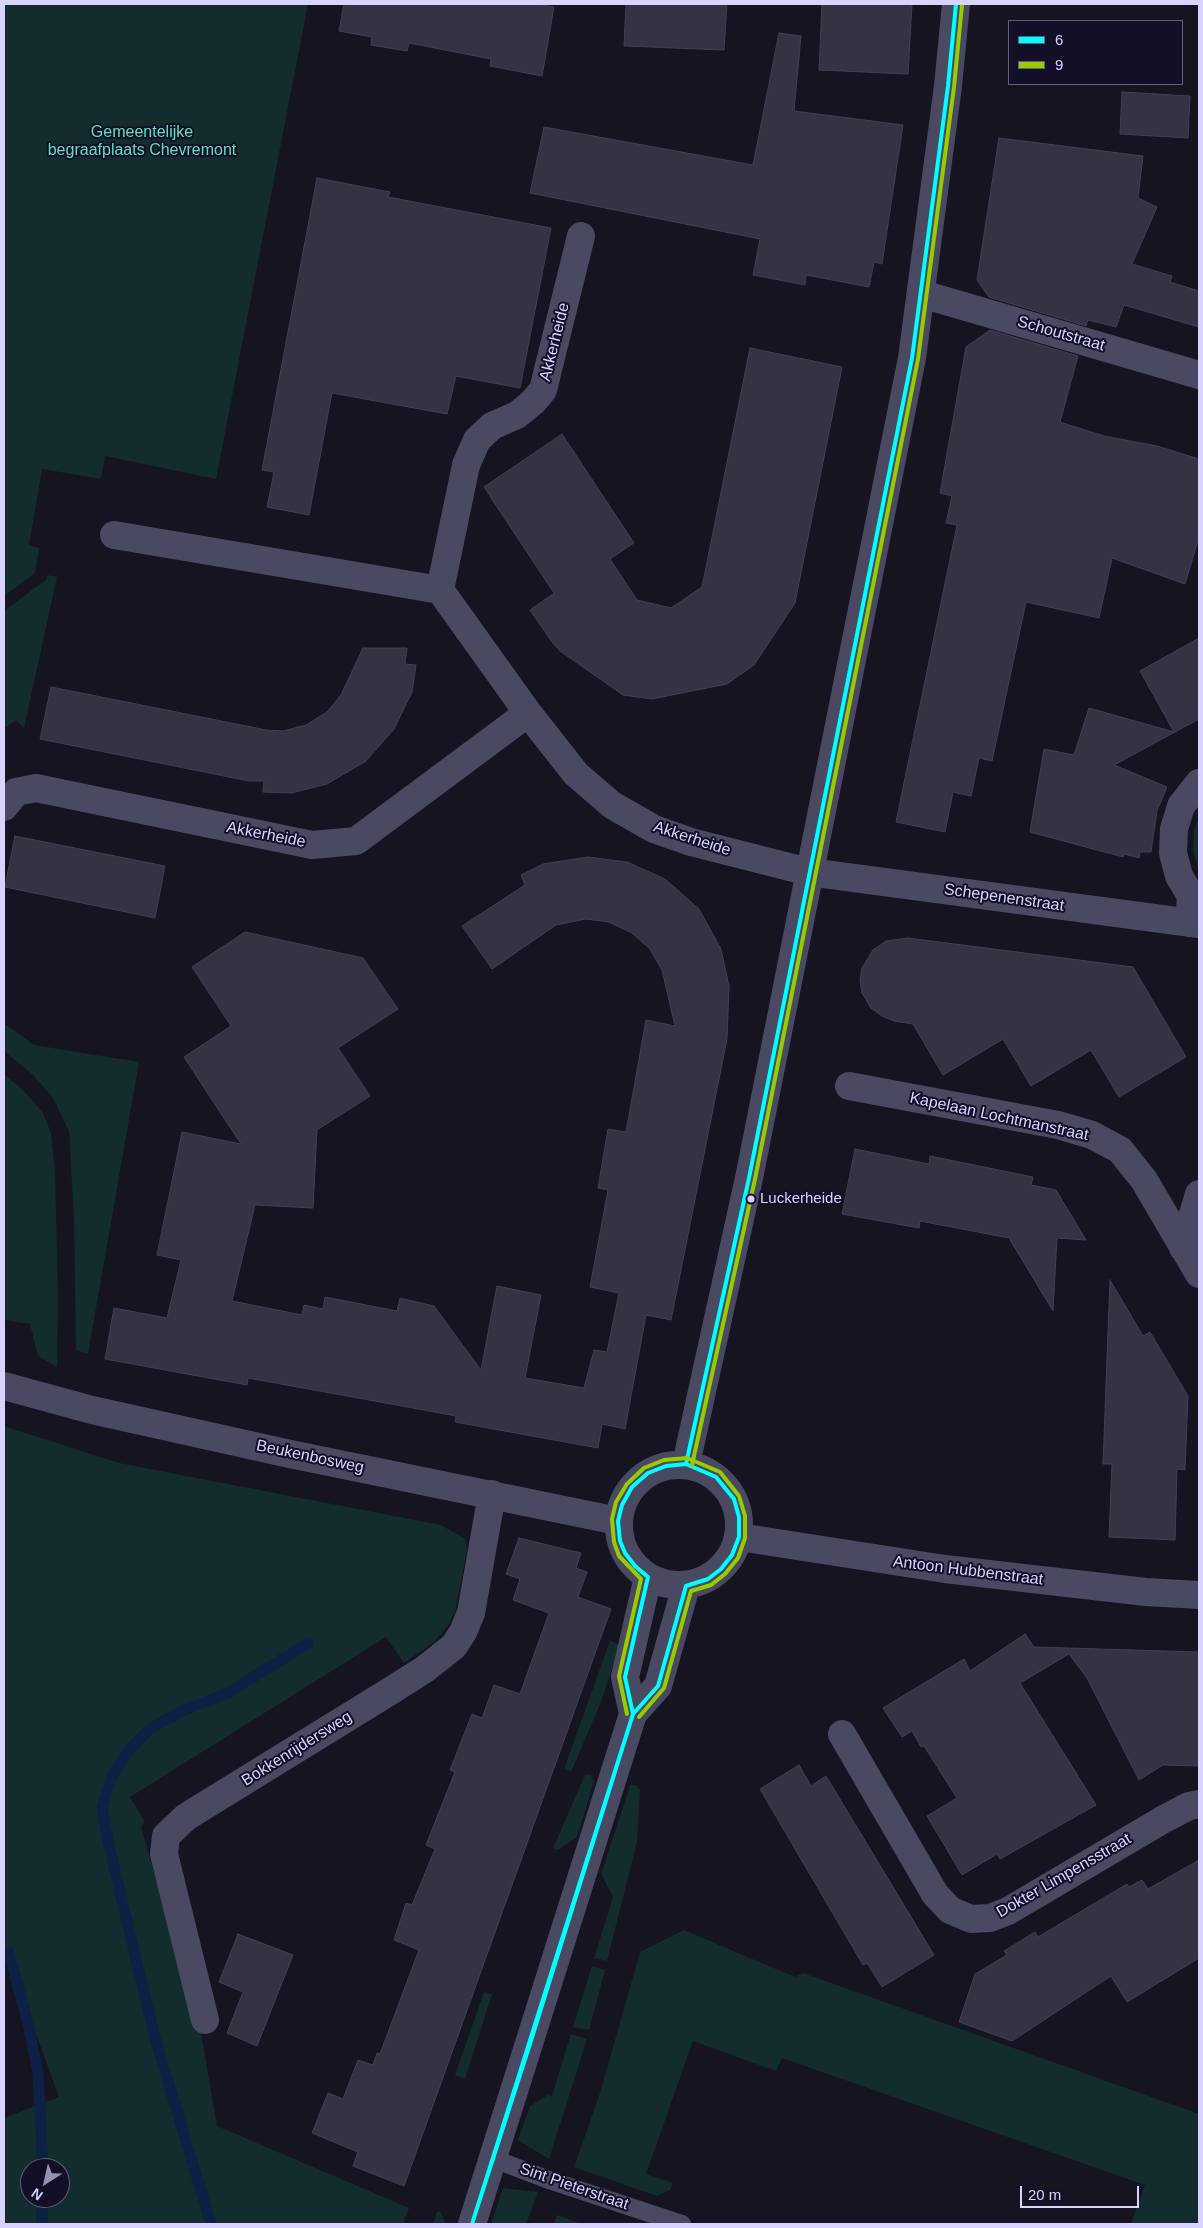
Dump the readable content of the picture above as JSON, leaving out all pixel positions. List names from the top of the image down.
{
  "streets": {
    "street": [
      "Schoutstraat",
      "Akkerheide",
      "Schepenenstraat",
      "Kapelaan Lochtmanstraat",
      "Beukenbosweg",
      "Antoon Hubbenstraat",
      "Bokkenrijdersweg",
      "Dokter Limpensstraat"
    ],
    "lane": ["Sint Pieterstraat"]
  },
  "crossings": [
    ["Akkerheide", "Schepenenstraat"],
    ["Beukenbosweg", "Antoon Hubbenstraat"],
    ["Beukenbosweg", "Bokkenrijdersweg"]
  ],
  "parks": ["Gemeentelijke begraafplaats Chevremont"],
  "places": ["Luckerheide"],
  "lines": ["transit line 6", "transit line 9"],
  "legend": ["6", "9"],
  "scale_bar": "20 m",
  "north": "bottom left"
}
